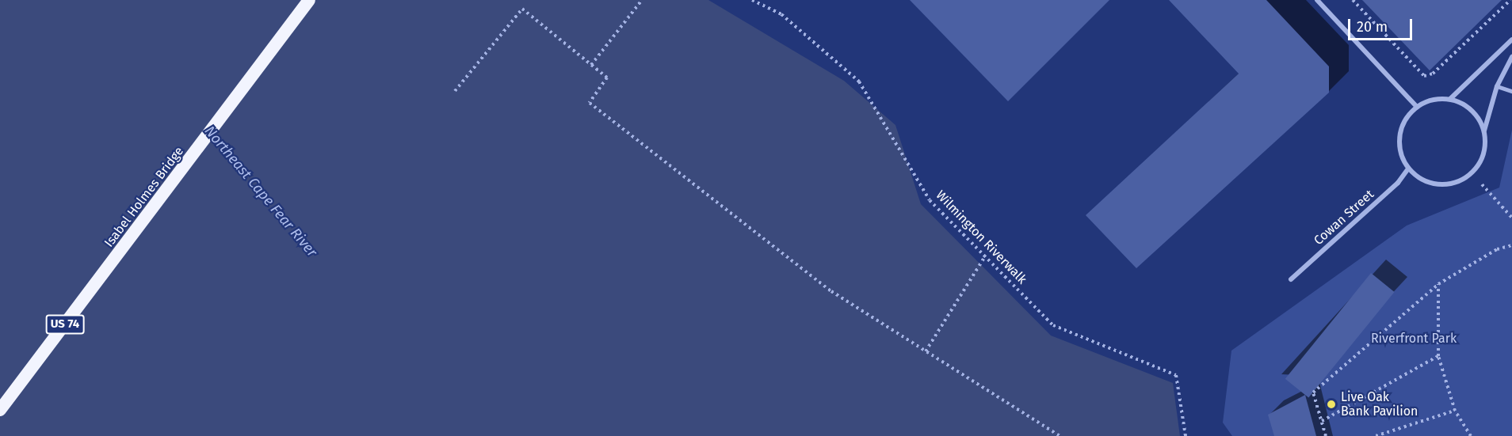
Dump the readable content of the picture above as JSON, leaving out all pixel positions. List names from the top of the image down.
{
  "streets": {
    "highway": ["Isabel Holmes Bridge", "US 74"],
    "street": ["Cowan Street"],
    "path": ["Wilmington Riverwalk"]
  },
  "water": ["Northeast Cape Fear River"],
  "parks": ["Riverfront Park"],
  "places": ["Live Oak Bank Pavilion"],
  "scale_bar": "20 m"
}
